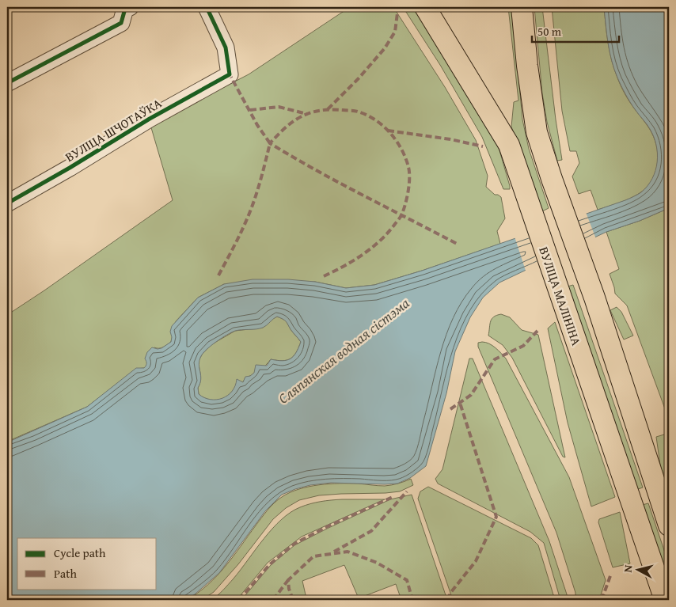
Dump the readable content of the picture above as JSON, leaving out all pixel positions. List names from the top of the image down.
{
  "streets": {
    "main road": ["ВУЛІЦА МАЛІНІНА"],
    "street": ["ВУЛІЦА ШЧОТАЎКА"]
  },
  "water": ["Сляпянская водная сістэма"],
  "legend": ["Cycle path", "Path"],
  "scale_bar": "50 m",
  "north": "left"
}
